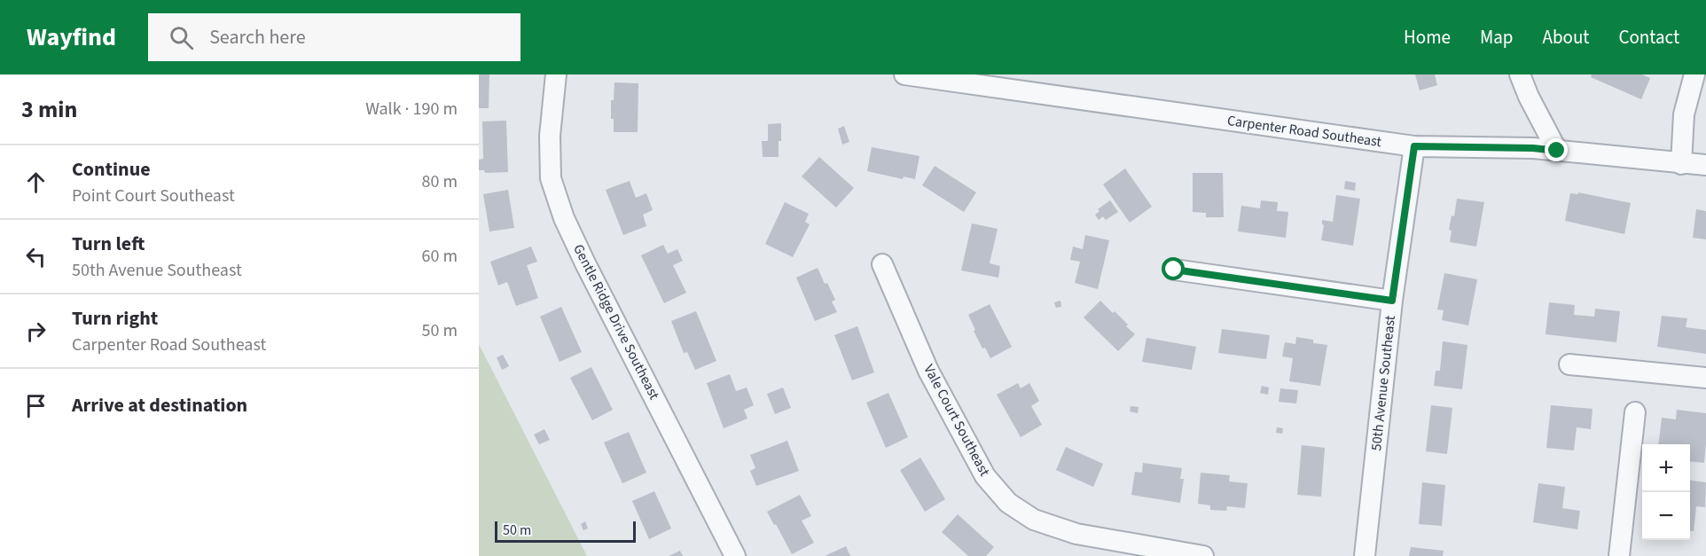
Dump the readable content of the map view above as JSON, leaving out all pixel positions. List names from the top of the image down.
{
  "streets": {
    "street": [
      "Carpenter Road Southeast",
      "Gentle Ridge Drive Southeast",
      "50th Avenue Southeast",
      "Vale Court Southeast"
    ]
  },
  "crossings": [
    ["Carpenter Road Southeast", "50th Avenue Southeast"]
  ],
  "scale_bar": "50 m",
  "page": {
    "header": "Wayfind",
    "search": "Search here",
    "nav": [
      "Home",
      "Map",
      "About",
      "Contact"
    ],
    "heading": ["3 min", "Walk · 190 m"],
    "list": [
      ["Continue", "Point Court Southeast", "80 m"],
      ["Turn left", "50th Avenue Southeast", "60 m"],
      ["Turn right", "Carpenter Road Southeast", "50 m"],
      "Arrive at destination"
    ],
    "map_buttons": ["+", "−"],
    "scale": "50 m"
  }
}
